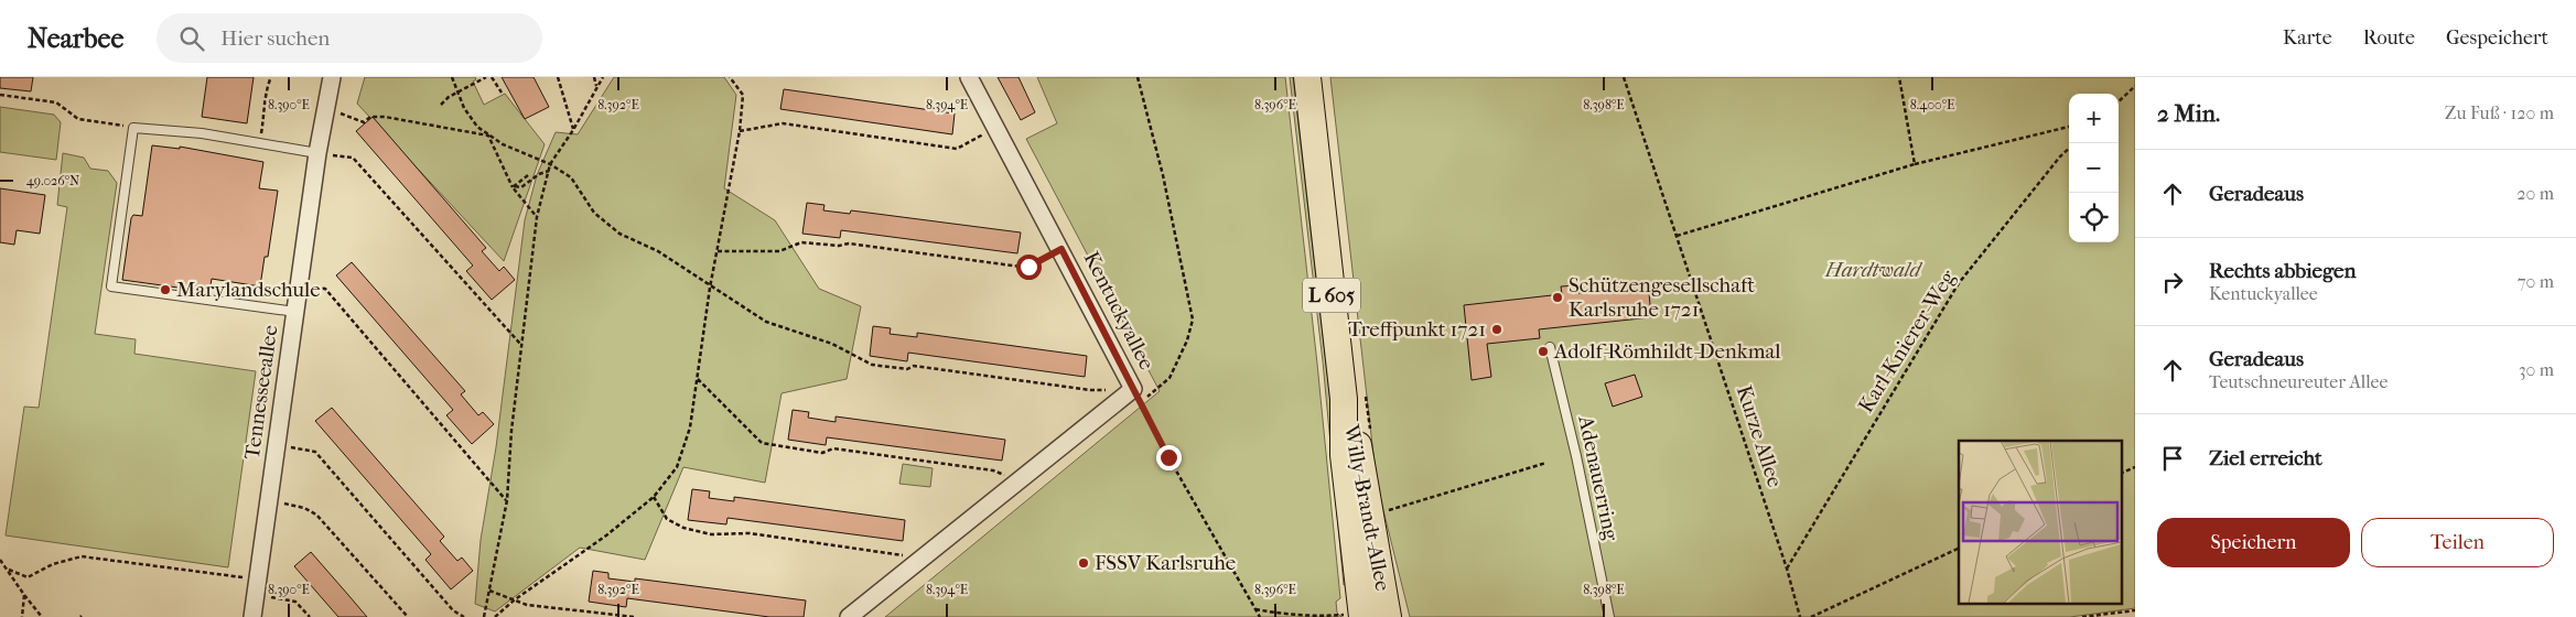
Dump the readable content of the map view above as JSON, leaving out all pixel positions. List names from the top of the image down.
{
  "streets": {
    "main road": ["L 605", "Willy-Brandt-Allee"],
    "street": ["Kentuckyallee", "Tennesseeallee"],
    "lane": ["Adenauerring"],
    "path": ["Karl-Knierer-Weg", "Kurze Allee"]
  },
  "crossings": [
    ["Karl-Knierer-Weg", "Kurze Allee"]
  ],
  "parks": ["Hardtwald"],
  "places": [
    "Marylandschule",
    "Schützengesellschaft Karlsruhe 1721",
    "Treffpunkt 1721",
    "Adolf-Römhildt-Denkmal",
    "FSSV Karlsruhe"
  ],
  "page": {
    "header": "Nearbee",
    "search": "Hier suchen",
    "nav": ["Karte", "Route", "Gespeichert"],
    "heading": ["2 Min.", "Zu Fuß · 120 m"],
    "map_buttons": ["+", "−"],
    "list": [
      ["Geradeaus", "20 m"],
      ["Rechts abbiegen", "Kentuckyallee", "70 m"],
      ["Geradeaus", "Teutschneureuter Allee", "30 m"],
      "Ziel erreicht"
    ],
    "buttons": ["Speichern", "Teilen"]
  },
  "coordinates": [
    "8.390°E",
    "8.392°E",
    "8.394°E",
    "8.396°E",
    "8.398°E",
    "8.400°E",
    "49.026°N"
  ]
}
